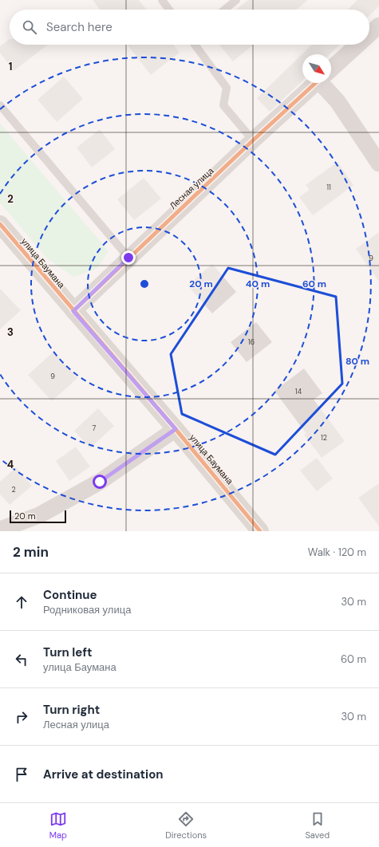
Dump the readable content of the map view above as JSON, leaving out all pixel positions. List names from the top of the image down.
{
  "streets": {
    "street": ["Лесная улица", "улица Баумана"]
  },
  "crossings": [
    ["Лесная улица", "улица Баумана"]
  ],
  "house_numbers": [
    "11",
    "9",
    "16",
    "9",
    "14",
    "7",
    "12",
    "2"
  ],
  "scale_bar": "20 m",
  "north": "bottom right",
  "page": {
    "search": "Search here",
    "scale": "20 m",
    "heading": ["2 min", "Walk · 120 m"],
    "list": [
      ["Continue", "Родниковая улица", "30 m"],
      ["Turn left", "улица Баумана", "60 m"],
      ["Turn right", "Лесная улица", "30 m"],
      "Arrive at destination"
    ],
    "nav": ["Map", "Directions", "Saved"]
  },
  "grid": {
    "rows": [
      "1",
      "2",
      "3",
      "4"
    ]
  },
  "rings": [
    "20 m",
    "40 m",
    "60 m",
    "80 m"
  ]
}
